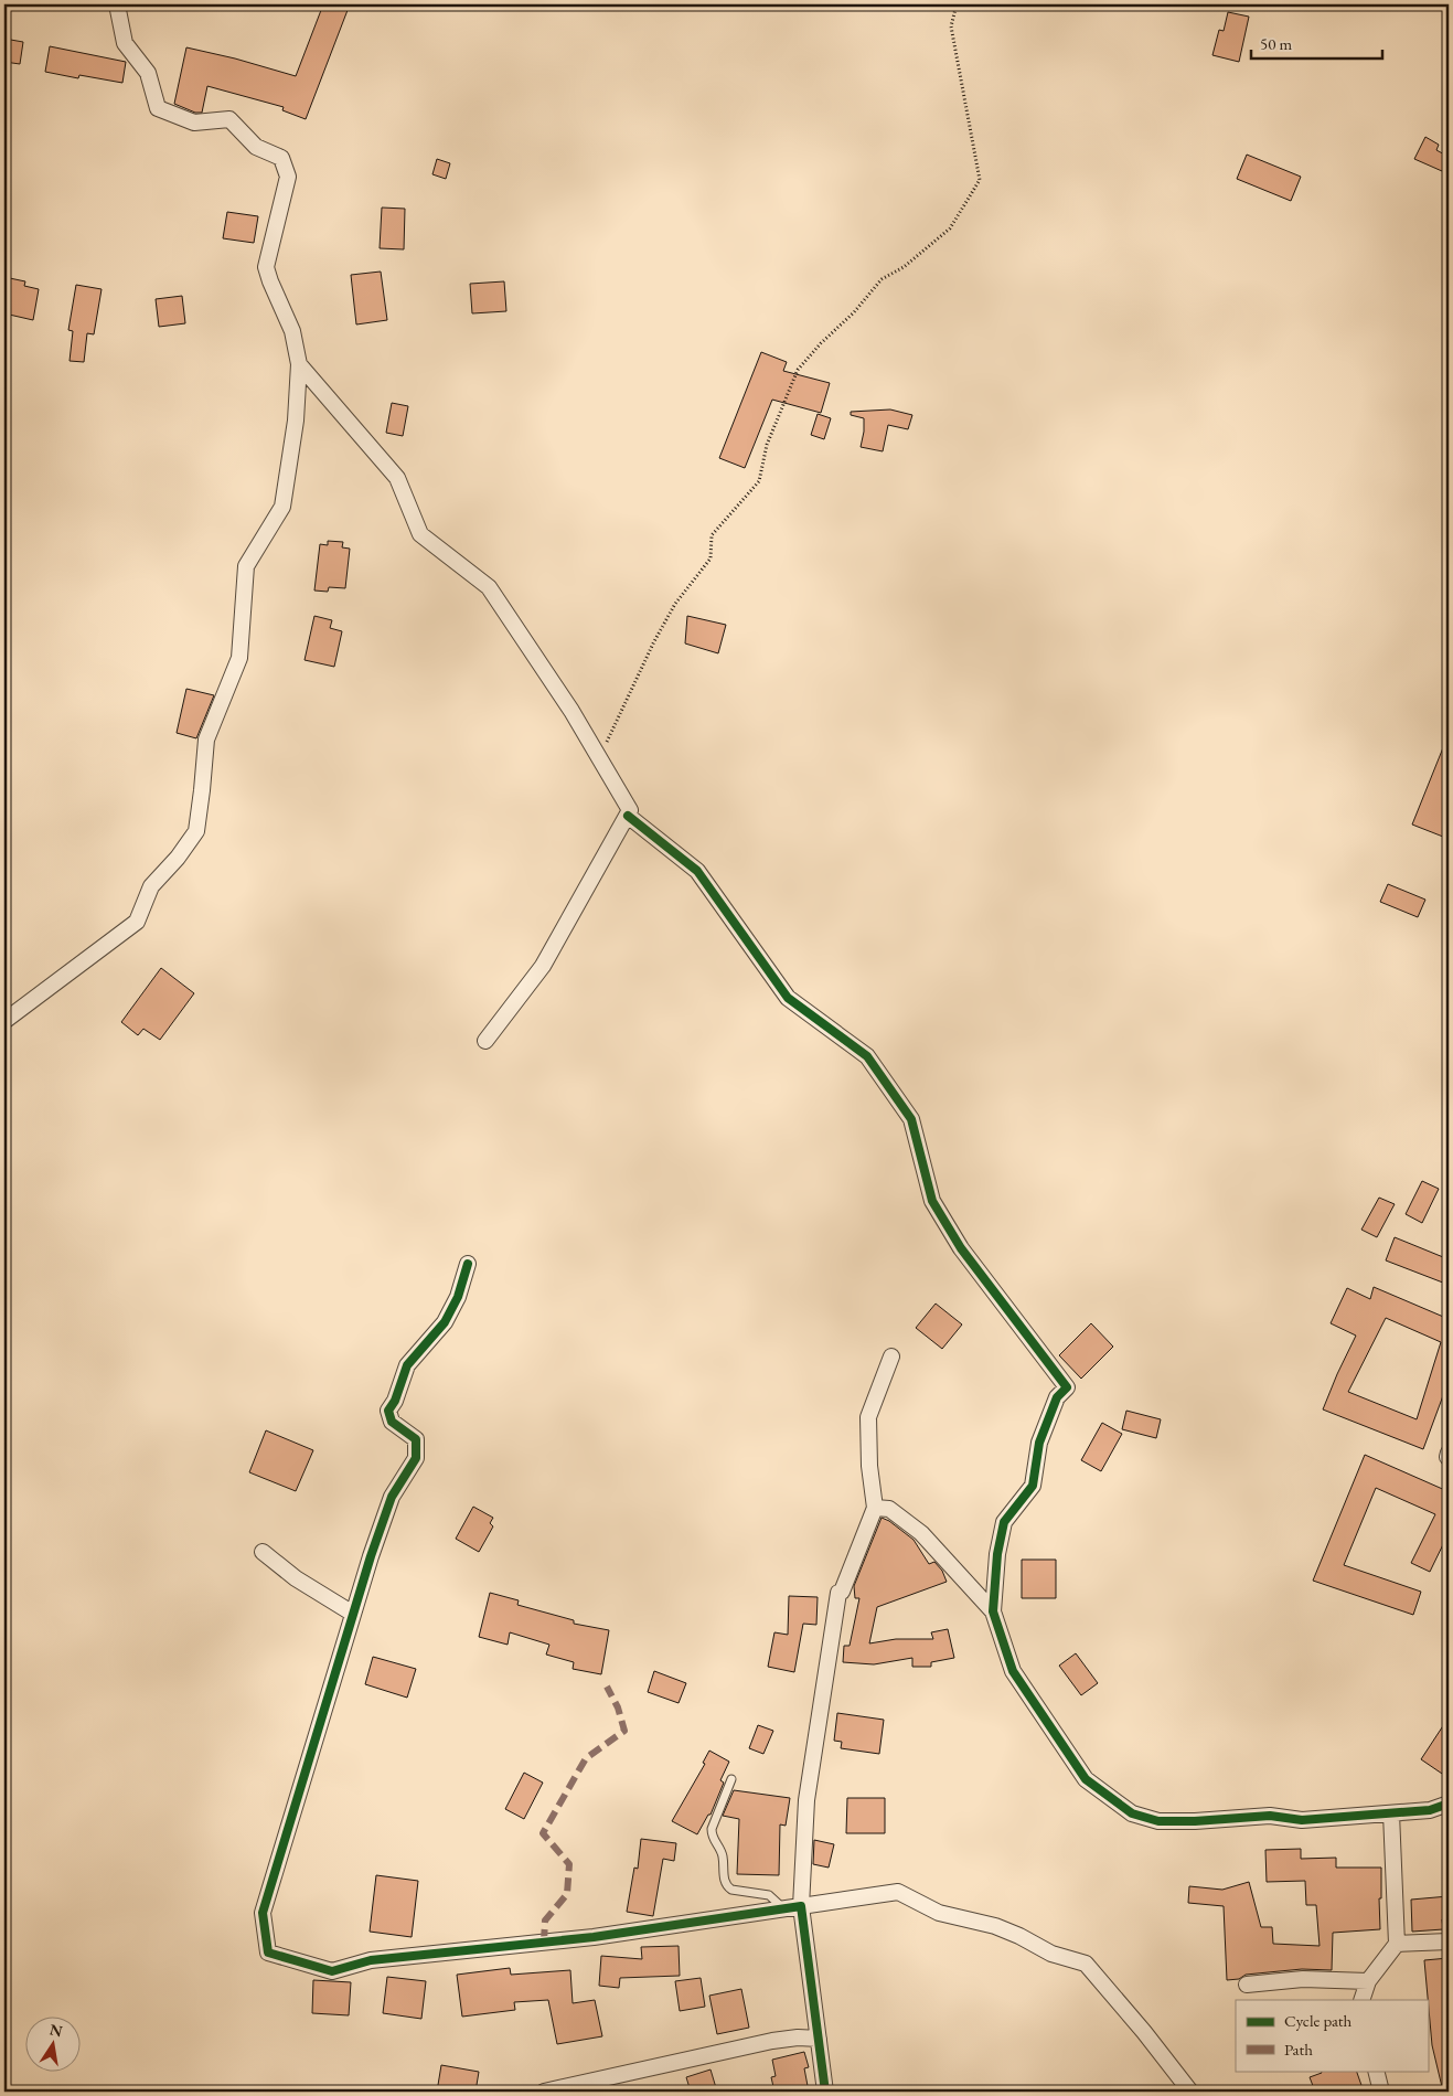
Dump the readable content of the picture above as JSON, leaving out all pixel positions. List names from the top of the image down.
{
  "legend": ["Cycle path", "Path"],
  "scale_bar": "50 m",
  "north": "top"
}
